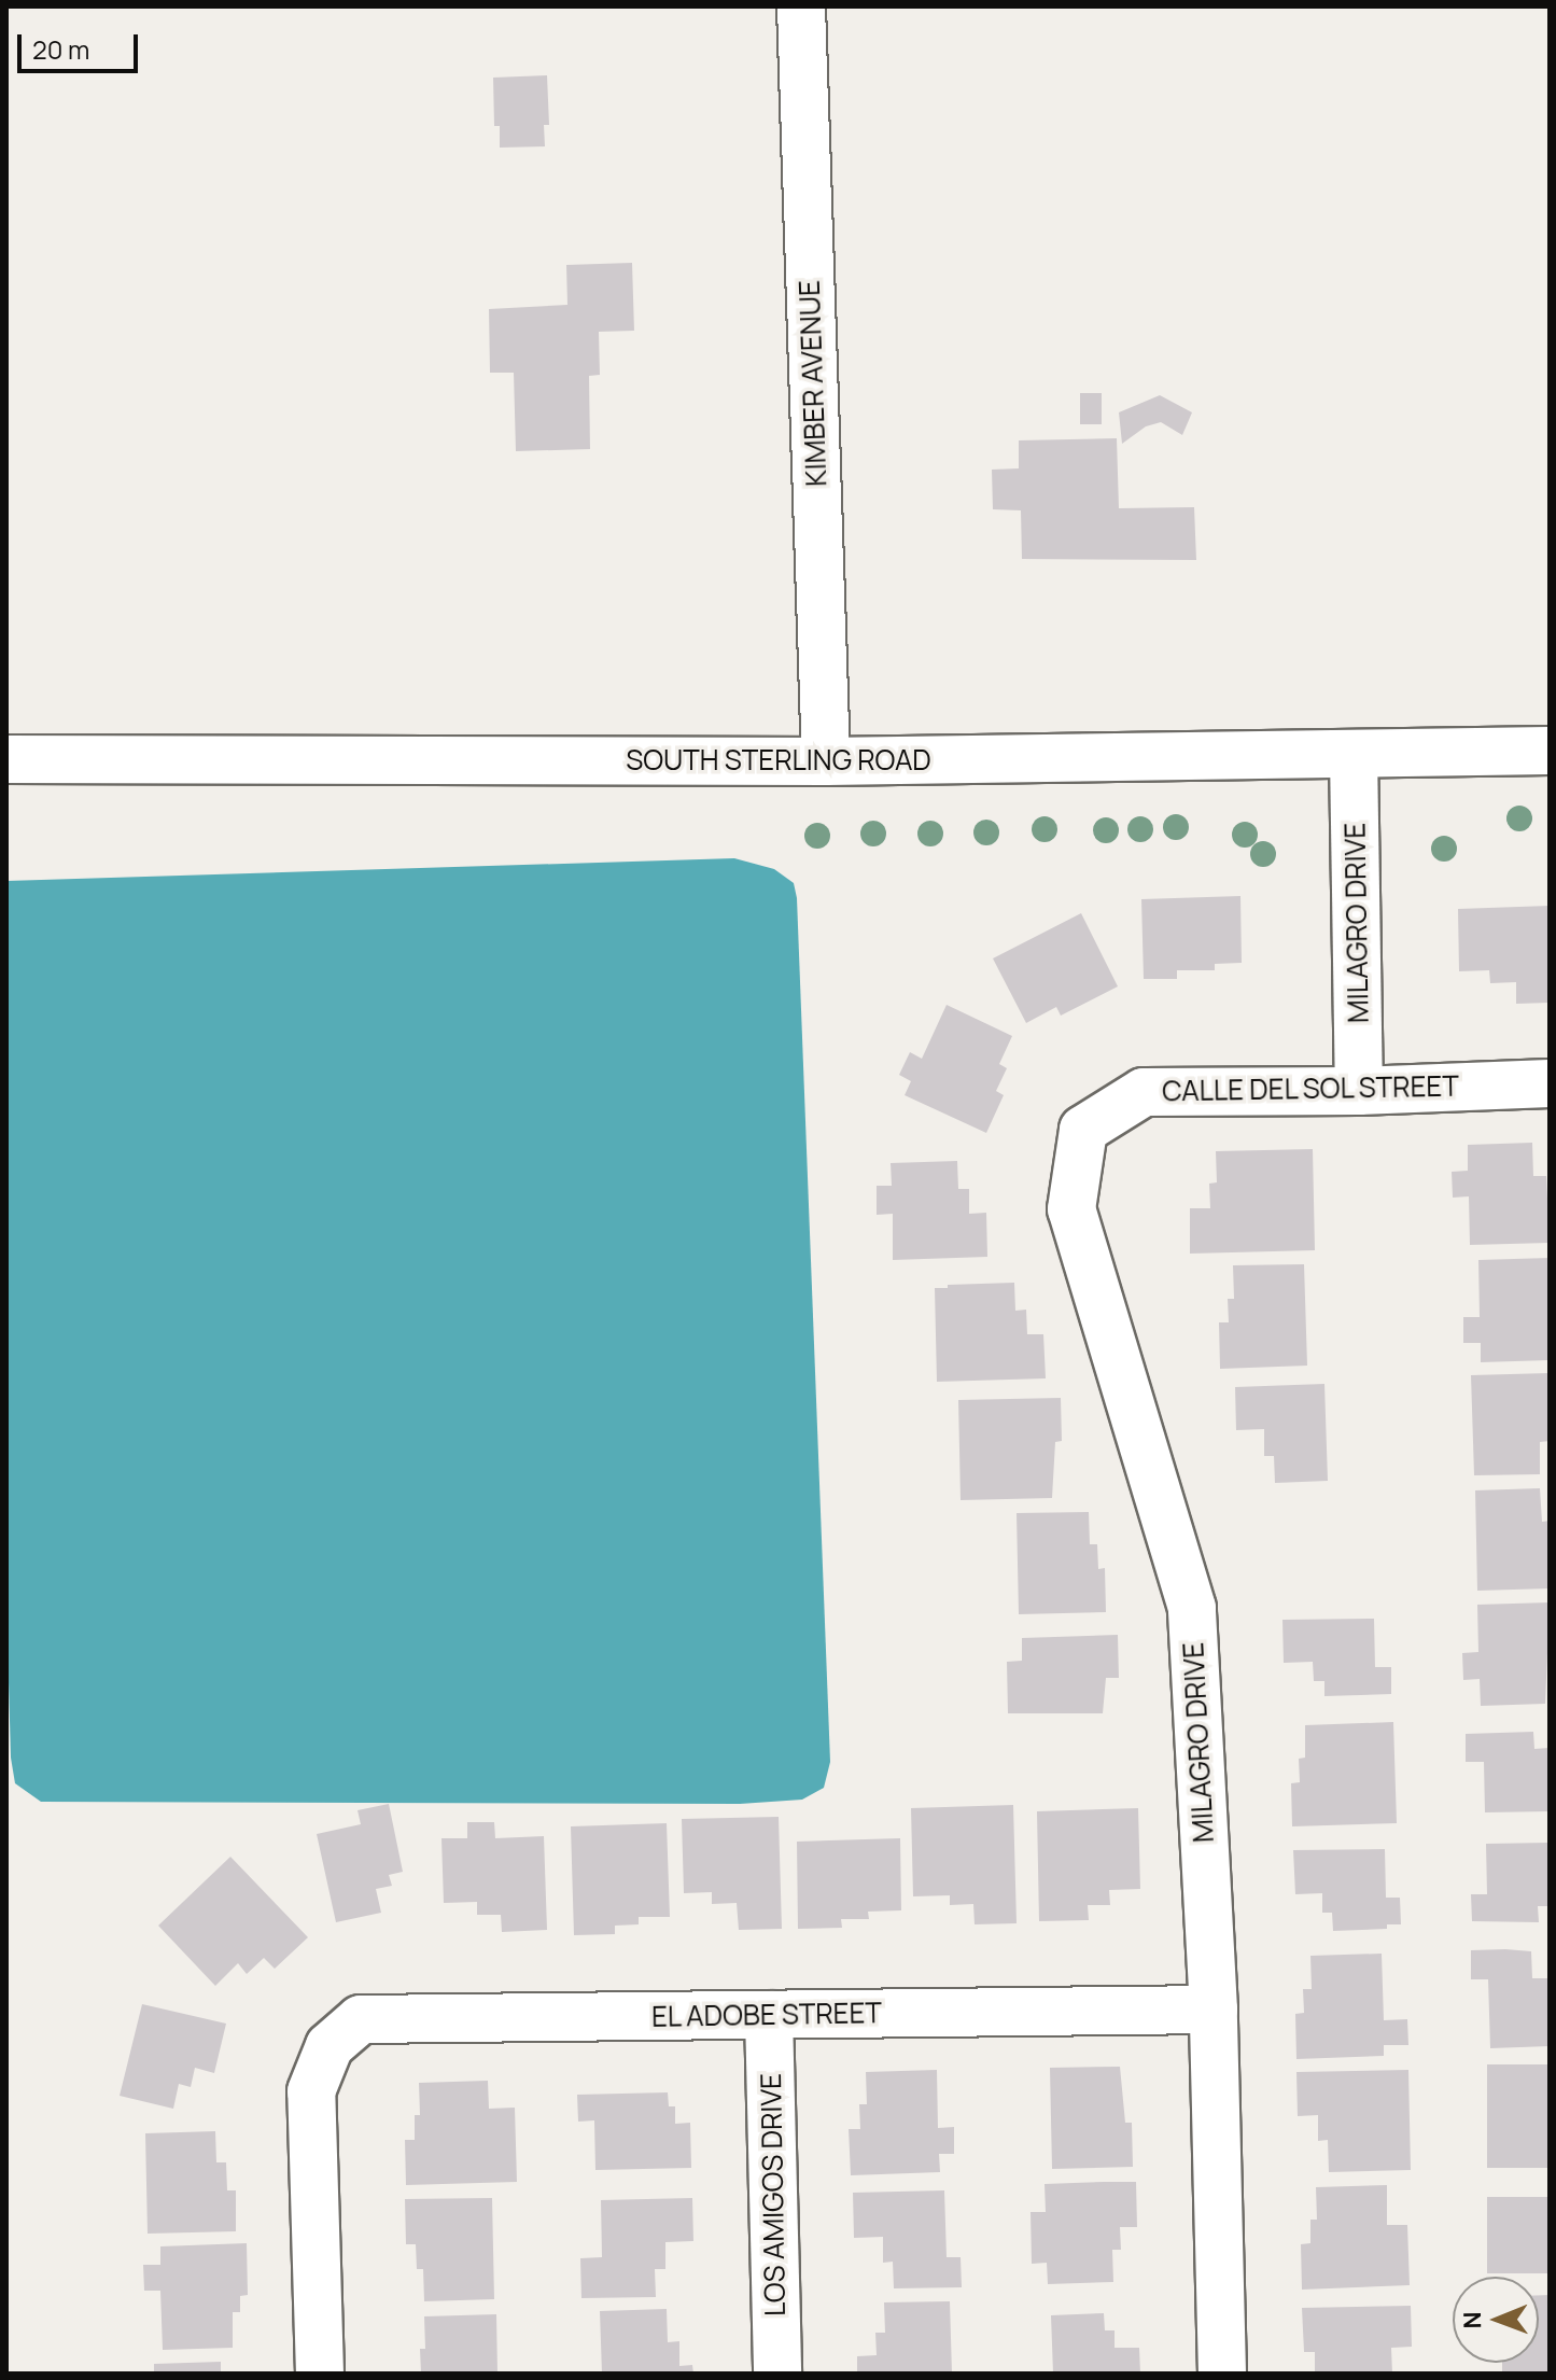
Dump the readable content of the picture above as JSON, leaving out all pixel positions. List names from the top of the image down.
{
  "streets": {
    "street": [
      "KIMBER AVENUE",
      "SOUTH STERLING ROAD",
      "MILAGRO DRIVE",
      "CALLE DEL SOL STREET",
      "EL ADOBE STREET",
      "LOS AMIGOS DRIVE"
    ]
  },
  "crossings": [
    ["KIMBER AVENUE", "SOUTH STERLING ROAD"],
    ["SOUTH STERLING ROAD", "MILAGRO DRIVE"],
    ["MILAGRO DRIVE", "CALLE DEL SOL STREET"],
    ["MILAGRO DRIVE", "EL ADOBE STREET"],
    ["EL ADOBE STREET", "LOS AMIGOS DRIVE"]
  ],
  "scale_bar": "20 m",
  "north": "left"
}
